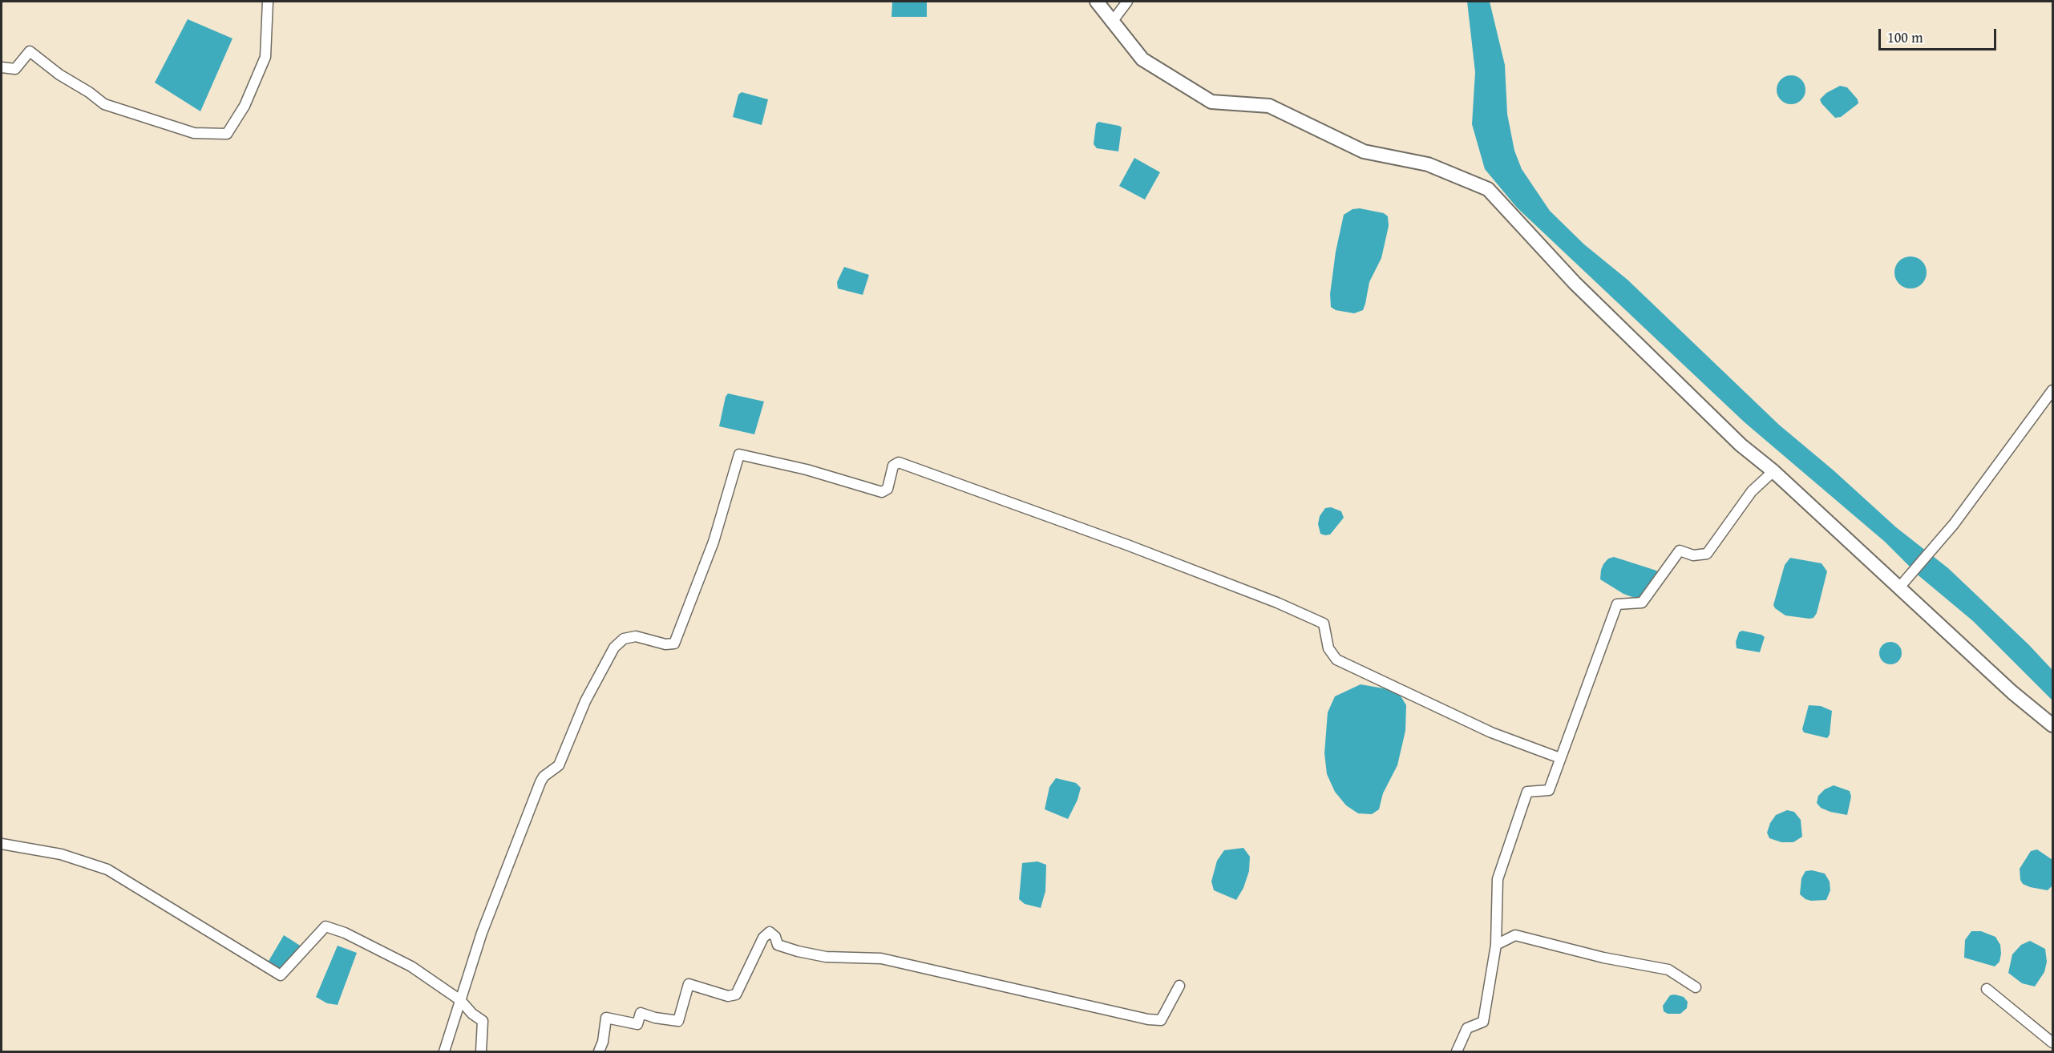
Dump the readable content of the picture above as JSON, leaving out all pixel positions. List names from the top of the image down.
{
  "scale_bar": "100 m"
}
